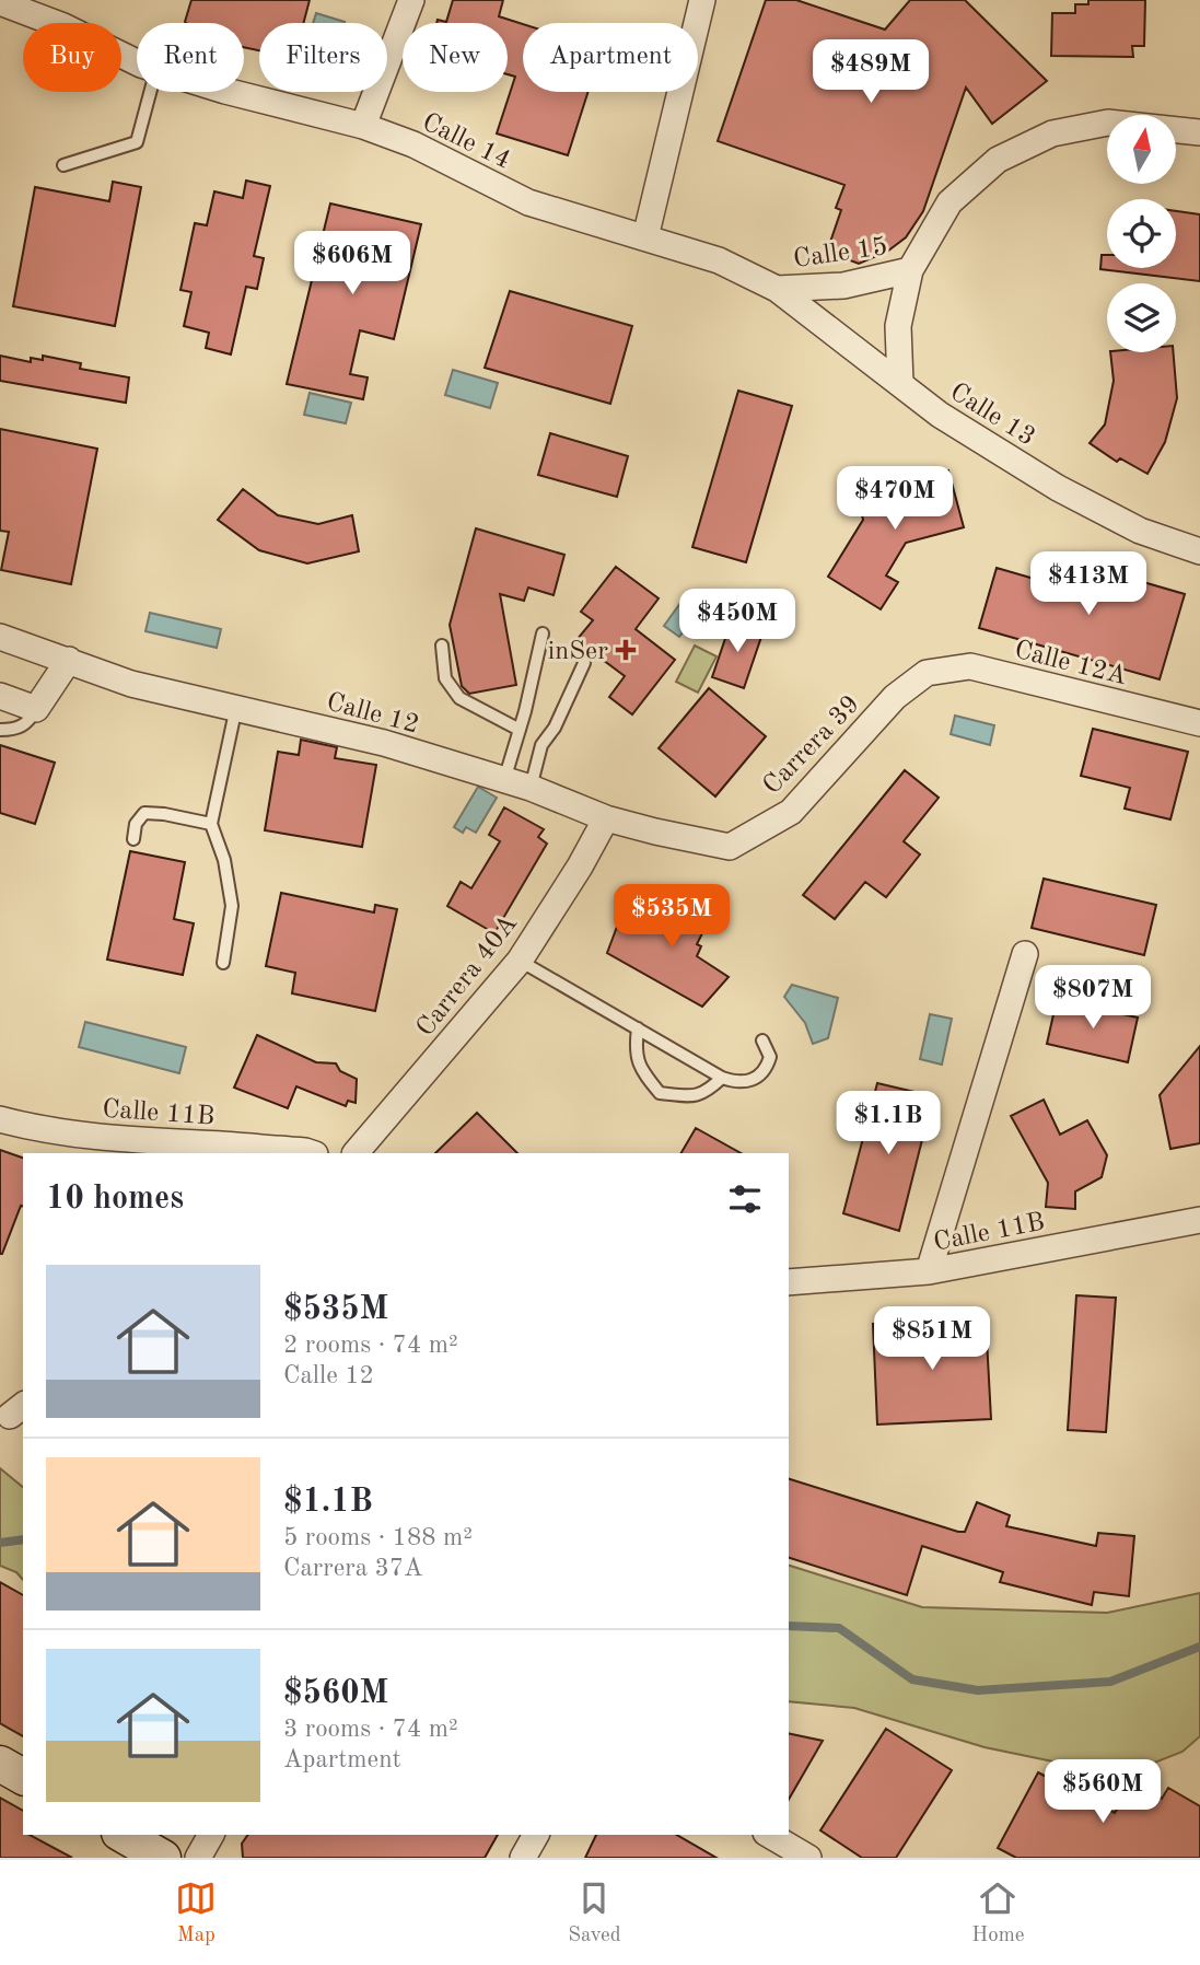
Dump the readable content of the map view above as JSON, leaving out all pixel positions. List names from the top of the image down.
{
  "streets": {
    "street": [
      "Calle 14",
      "Calle 15",
      "Calle 13",
      "Calle 12A",
      "Calle 12",
      "Carrera 39",
      "Carrera 40A",
      "Calle 11B"
    ]
  },
  "crossings": [
    ["Calle 14", "Calle 15"],
    ["Calle 14", "Calle 13"],
    ["Calle 15", "Calle 13"],
    ["Calle 12A", "Carrera 39"],
    ["Calle 12", "Carrera 39"],
    ["Calle 12", "Carrera 40A"]
  ],
  "places": {
    "health": ["inSer"]
  },
  "north": "top",
  "page": {
    "chip": [
      "Buy",
      "Rent",
      "Filters",
      "New",
      "Apartment"
    ],
    "price": [
      "$489M",
      "$606M",
      "$470M",
      "$413M",
      "$450M",
      "$535M",
      "$807M",
      "$1.1B",
      "$851M",
      "$560M"
    ],
    "heading": "10 homes",
    "list": [
      {
        "name": "$535M",
        "note": "2 rooms · 74 m² · Calle 12"
      },
      {
        "name": "$1.1B",
        "note": "5 rooms · 188 m² · Carrera 37A"
      },
      {
        "name": "$560M",
        "note": "3 rooms · 74 m² · Apartment"
      }
    ],
    "tabs": ["Map", "Saved", "Home"]
  }
}
